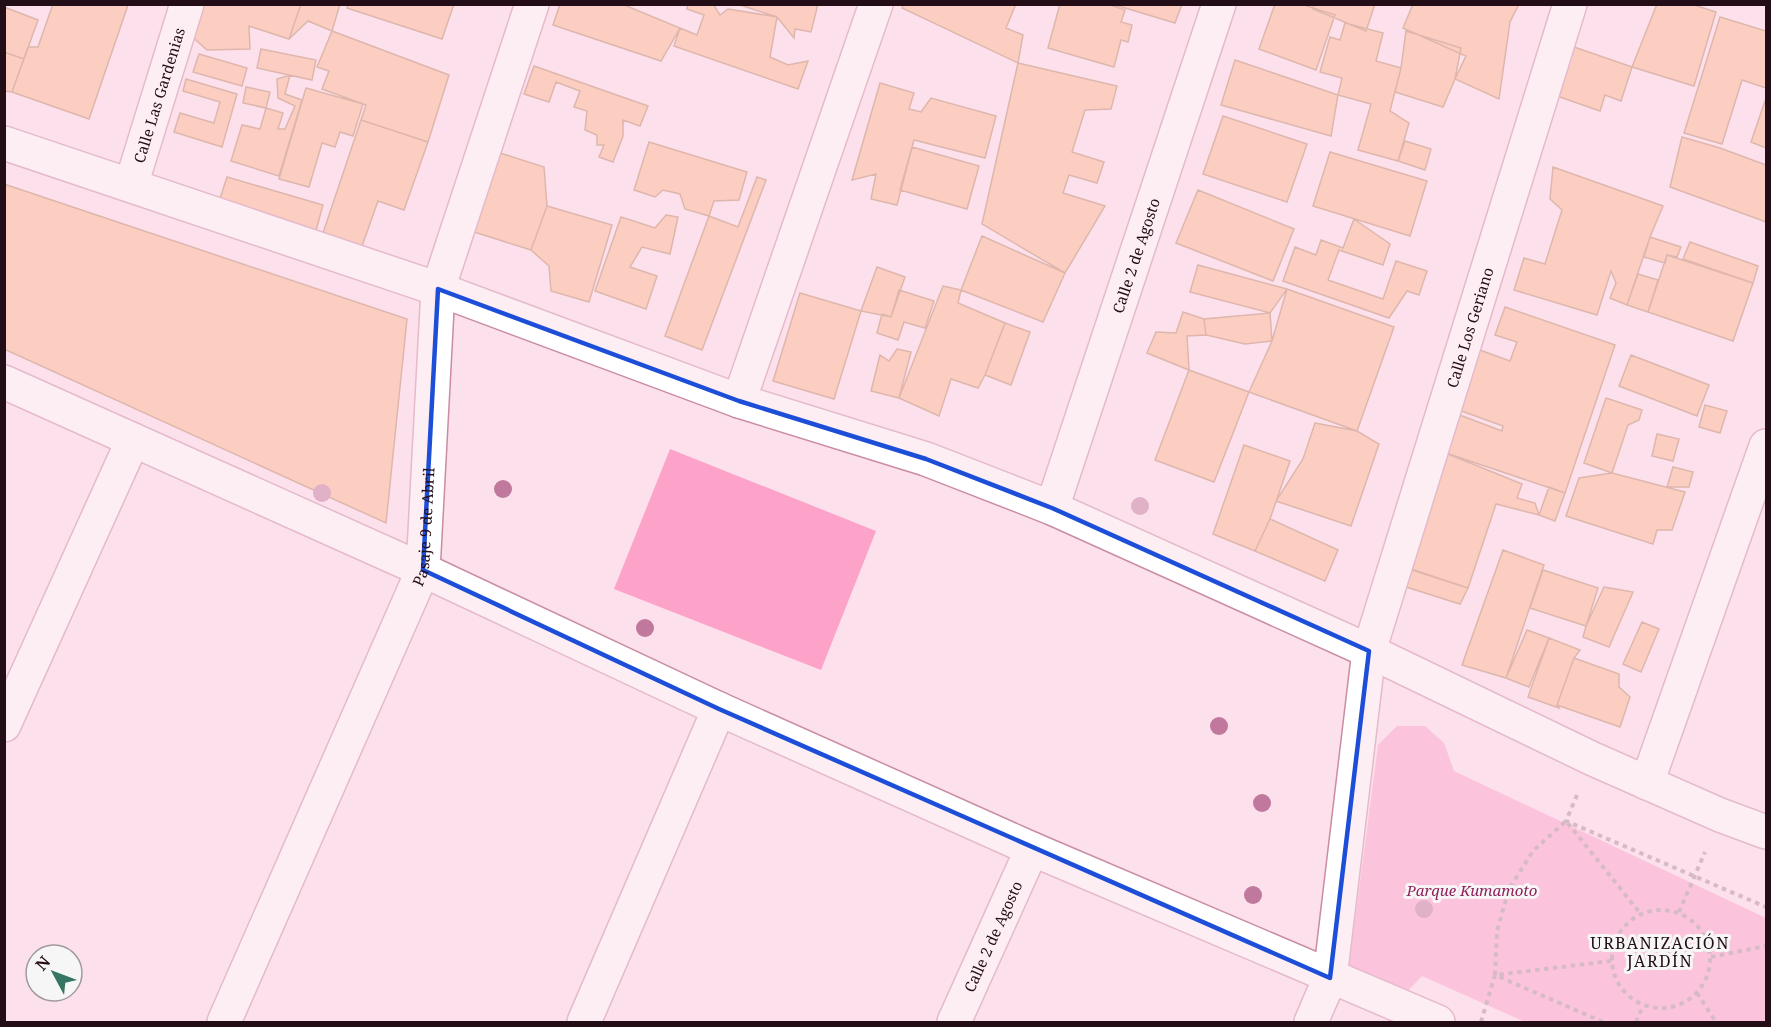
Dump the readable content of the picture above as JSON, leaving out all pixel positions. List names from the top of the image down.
{
  "streets": {
    "street": [
      "Calle Las Gardenias",
      "Calle 2 de Agosto",
      "Calle Los Geriano",
      "Pasaje 9 de Abril"
    ]
  },
  "districts": ["URBANIZACIÓN JARDÍN"],
  "parks": ["Parque Kumamoto"],
  "north": "top left"
}
